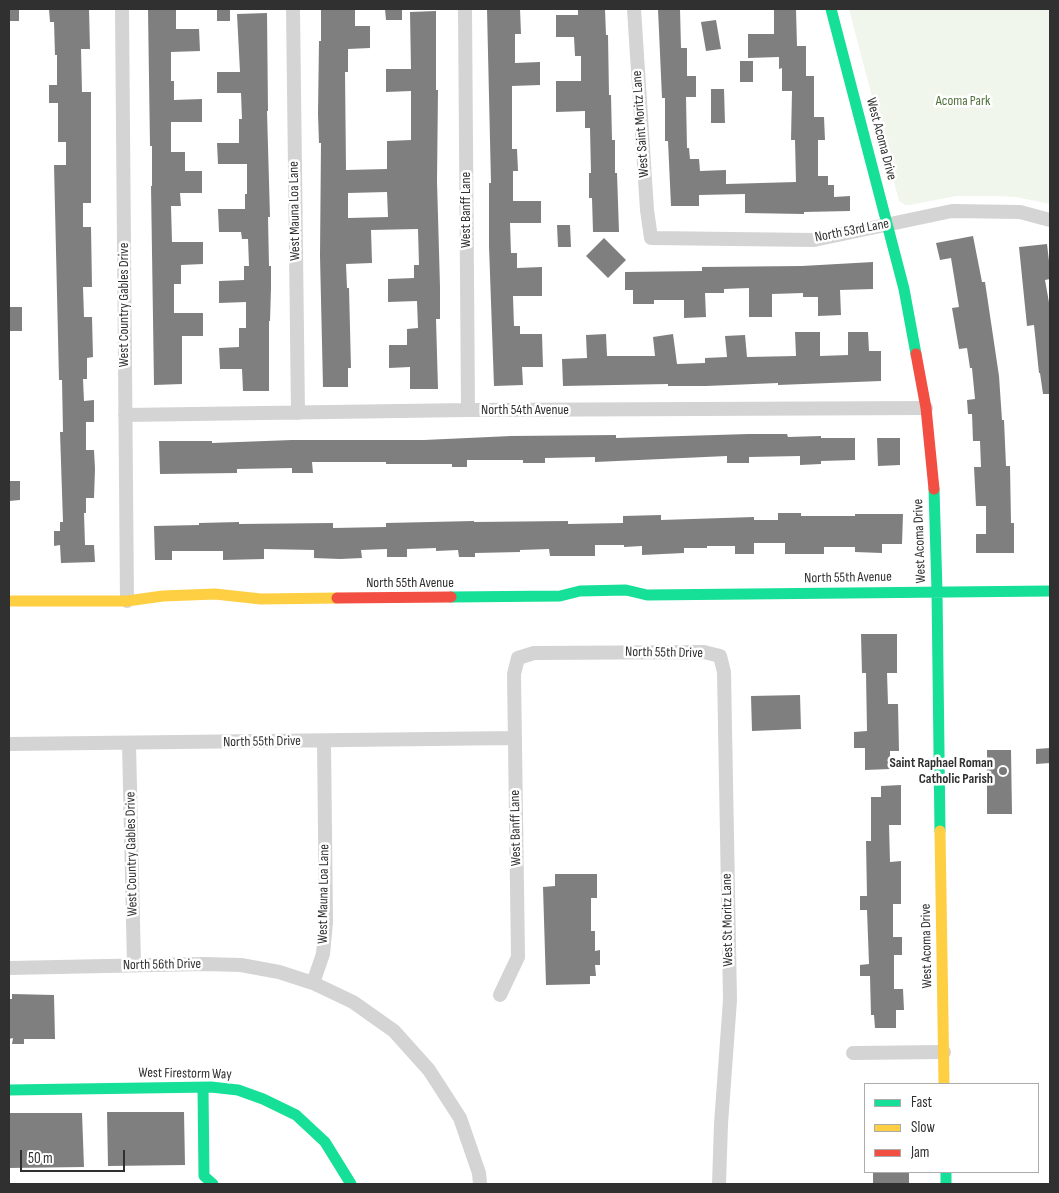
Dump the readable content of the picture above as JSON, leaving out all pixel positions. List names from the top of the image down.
{
  "streets": {
    "street": [
      "West Saint Moritz Lane",
      "West Acoma Drive",
      "West Banff Lane",
      "West Mauna Loa Lane",
      "North 53rd Lane",
      "West Country Gables Drive",
      "North 54th Avenue",
      "North 55th Avenue",
      "North 55th Drive",
      "West St Moritz Lane",
      "North 56th Drive",
      "West Firestorm Way"
    ]
  },
  "crossings": [
    ["West Saint Moritz Lane", "North 53rd Lane"],
    ["West Acoma Drive", "North 53rd Lane"],
    ["West Acoma Drive", "North 54th Avenue"],
    ["West Acoma Drive", "North 55th Avenue"],
    ["West Banff Lane", "North 54th Avenue"],
    ["West Banff Lane", "North 55th Drive"],
    ["West Mauna Loa Lane", "North 54th Avenue"],
    ["West Mauna Loa Lane", "North 55th Drive"],
    ["West Mauna Loa Lane", "North 56th Drive"],
    ["West Country Gables Drive", "North 54th Avenue"],
    ["West Country Gables Drive", "North 55th Avenue"],
    ["West Country Gables Drive", "North 55th Drive"],
    ["West Country Gables Drive", "North 56th Drive"],
    ["North 55th Drive", "West St Moritz Lane"]
  ],
  "parks": ["Acoma Park"],
  "places": ["Saint Raphael Roman Catholic Parish"],
  "legend": ["Fast", "Slow", "Jam"],
  "scale_bar": "50 m"
}
